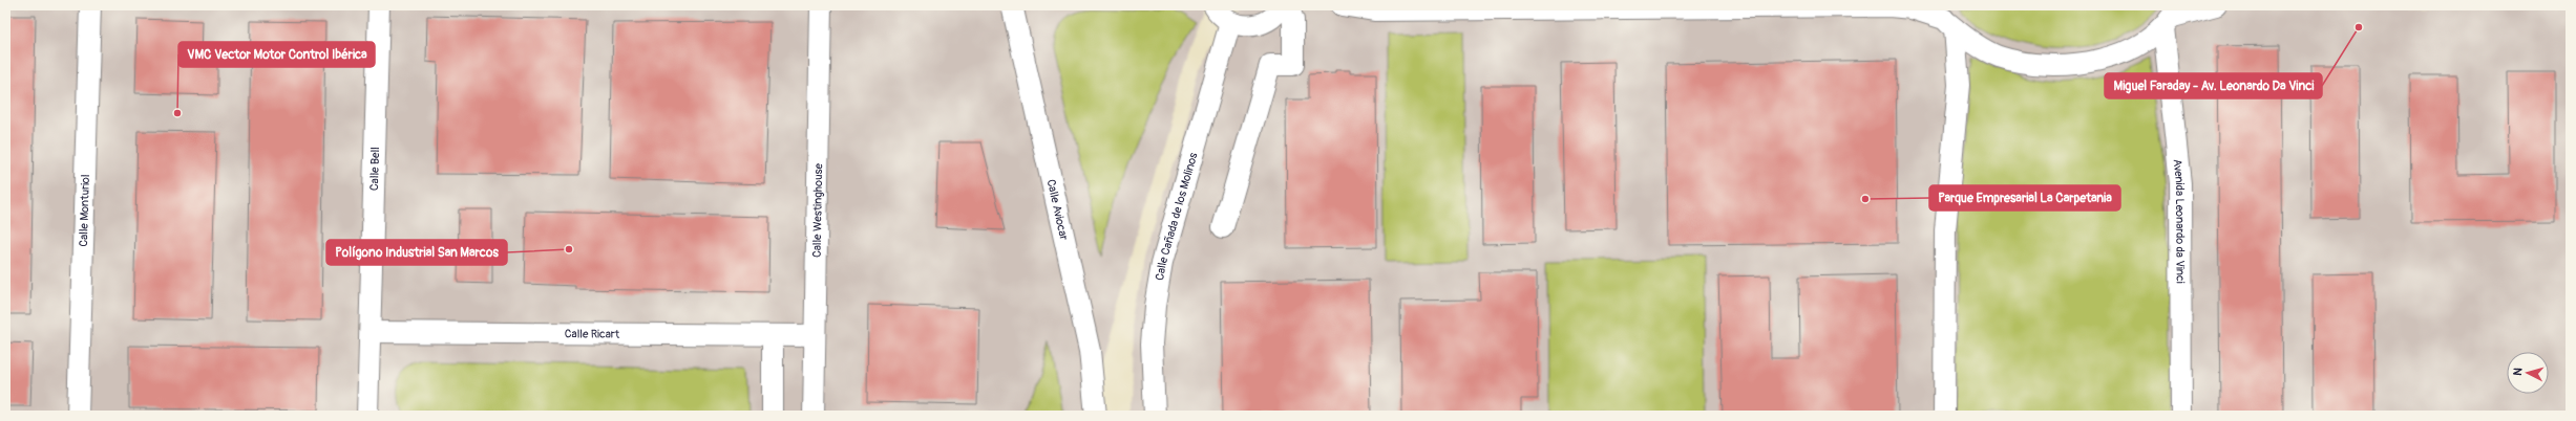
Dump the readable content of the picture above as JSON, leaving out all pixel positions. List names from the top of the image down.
{
  "streets": {
    "street": [
      "Calle Bell",
      "Calle Aviocar",
      "Calle Monturiol",
      "Calle Westinghouse",
      "Calle Cañada de los Molinos",
      "Avenida Leonardo da Vinci",
      "Calle Ricart"
    ]
  },
  "crossings": [
    ["Calle Bell", "Calle Ricart"],
    ["Calle Westinghouse", "Calle Ricart"]
  ],
  "places": [
    "Miguel Faraday - Av. Leonardo Da Vinci",
    "VMC Vector Motor Control Ibérica",
    "Parque Empresarial La Carpetania",
    "Polígono Industrial San Marcos"
  ],
  "north": "left"
}
